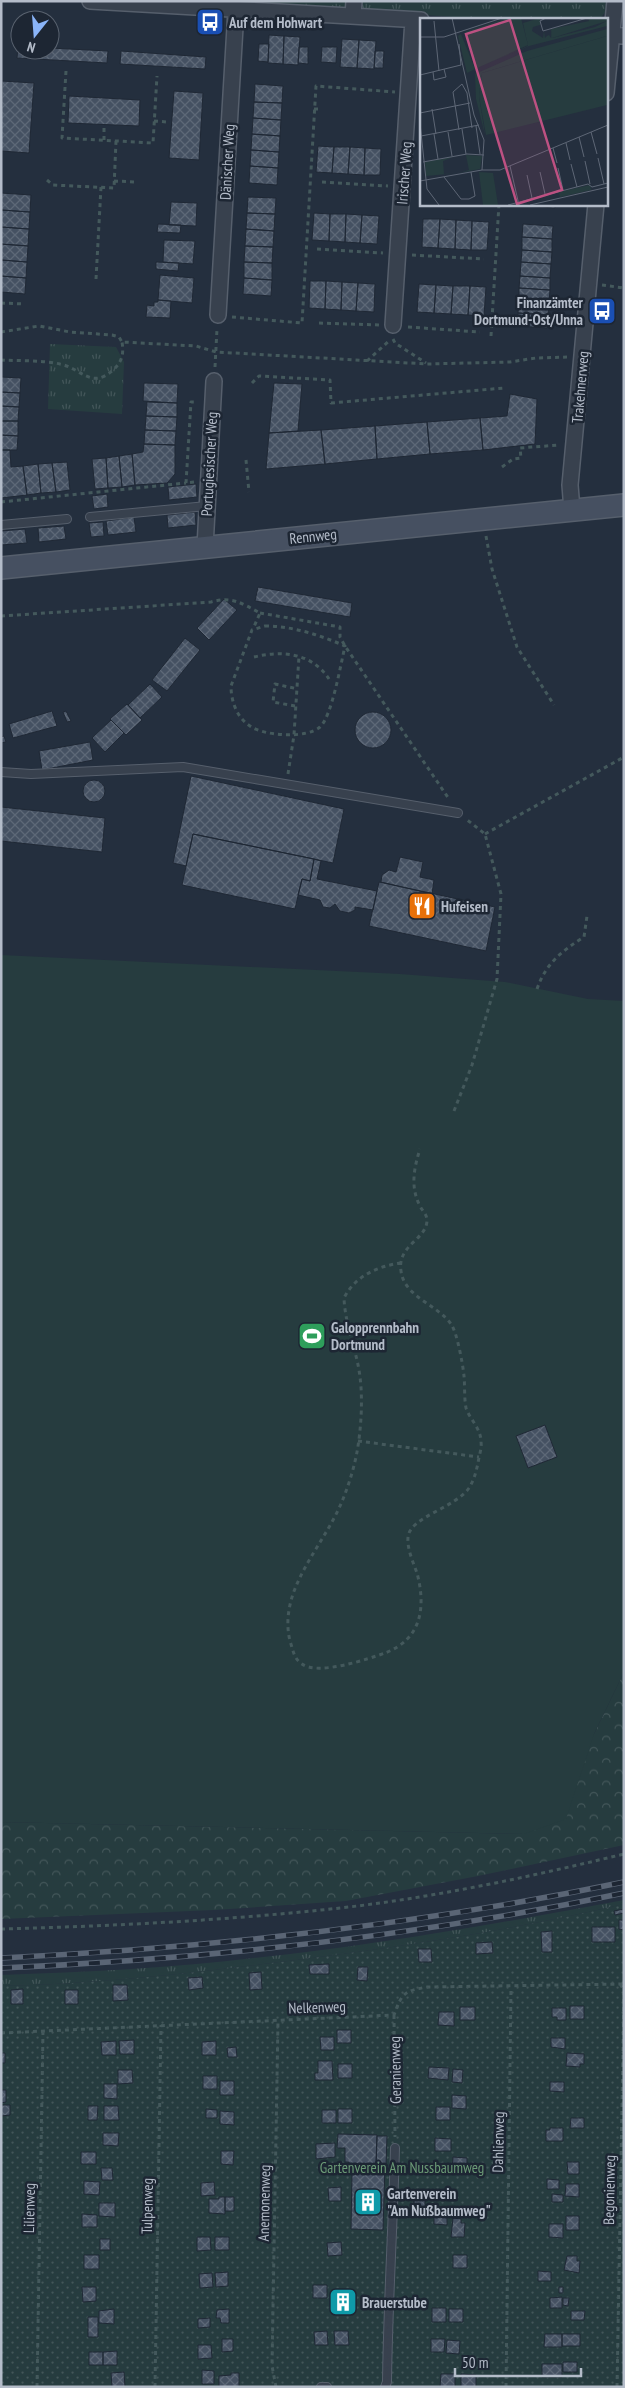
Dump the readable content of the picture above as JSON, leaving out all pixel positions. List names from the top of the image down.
{
  "streets": {
    "street": [
      "Dänischer Weg",
      "Irischer Weg",
      "Trakehnerweg",
      "Portugiesischer Weg",
      "Rennweg"
    ],
    "path": [
      "Nelkenweg",
      "Geranienweg",
      "Dahlienweg",
      "Begonienweg",
      "Anemonenweg",
      "Tulpenweg",
      "Lilienweg"
    ]
  },
  "crossings": [
    ["Trakehnerweg", "Rennweg"],
    ["Portugiesischer Weg", "Rennweg"],
    ["Nelkenweg", "Geranienweg"],
    ["Nelkenweg", "Anemonenweg"],
    ["Nelkenweg", "Tulpenweg"],
    ["Nelkenweg", "Lilienweg"]
  ],
  "parks": ["Gartenverein Am Nussbaumweg"],
  "places": {
    "bus stop": ["Auf dem Hohwart", "Finanzämter Dortmund-Ost/Unna"],
    "restaurant": ["Hufeisen"],
    "sports": ["Galopprennbahn Dortmund"],
    "building": ["Gartenverein \"Am Nußbaumweg\"", "Brauerstube"]
  },
  "scale_bar": "50 m",
  "north": "bottom"
}
